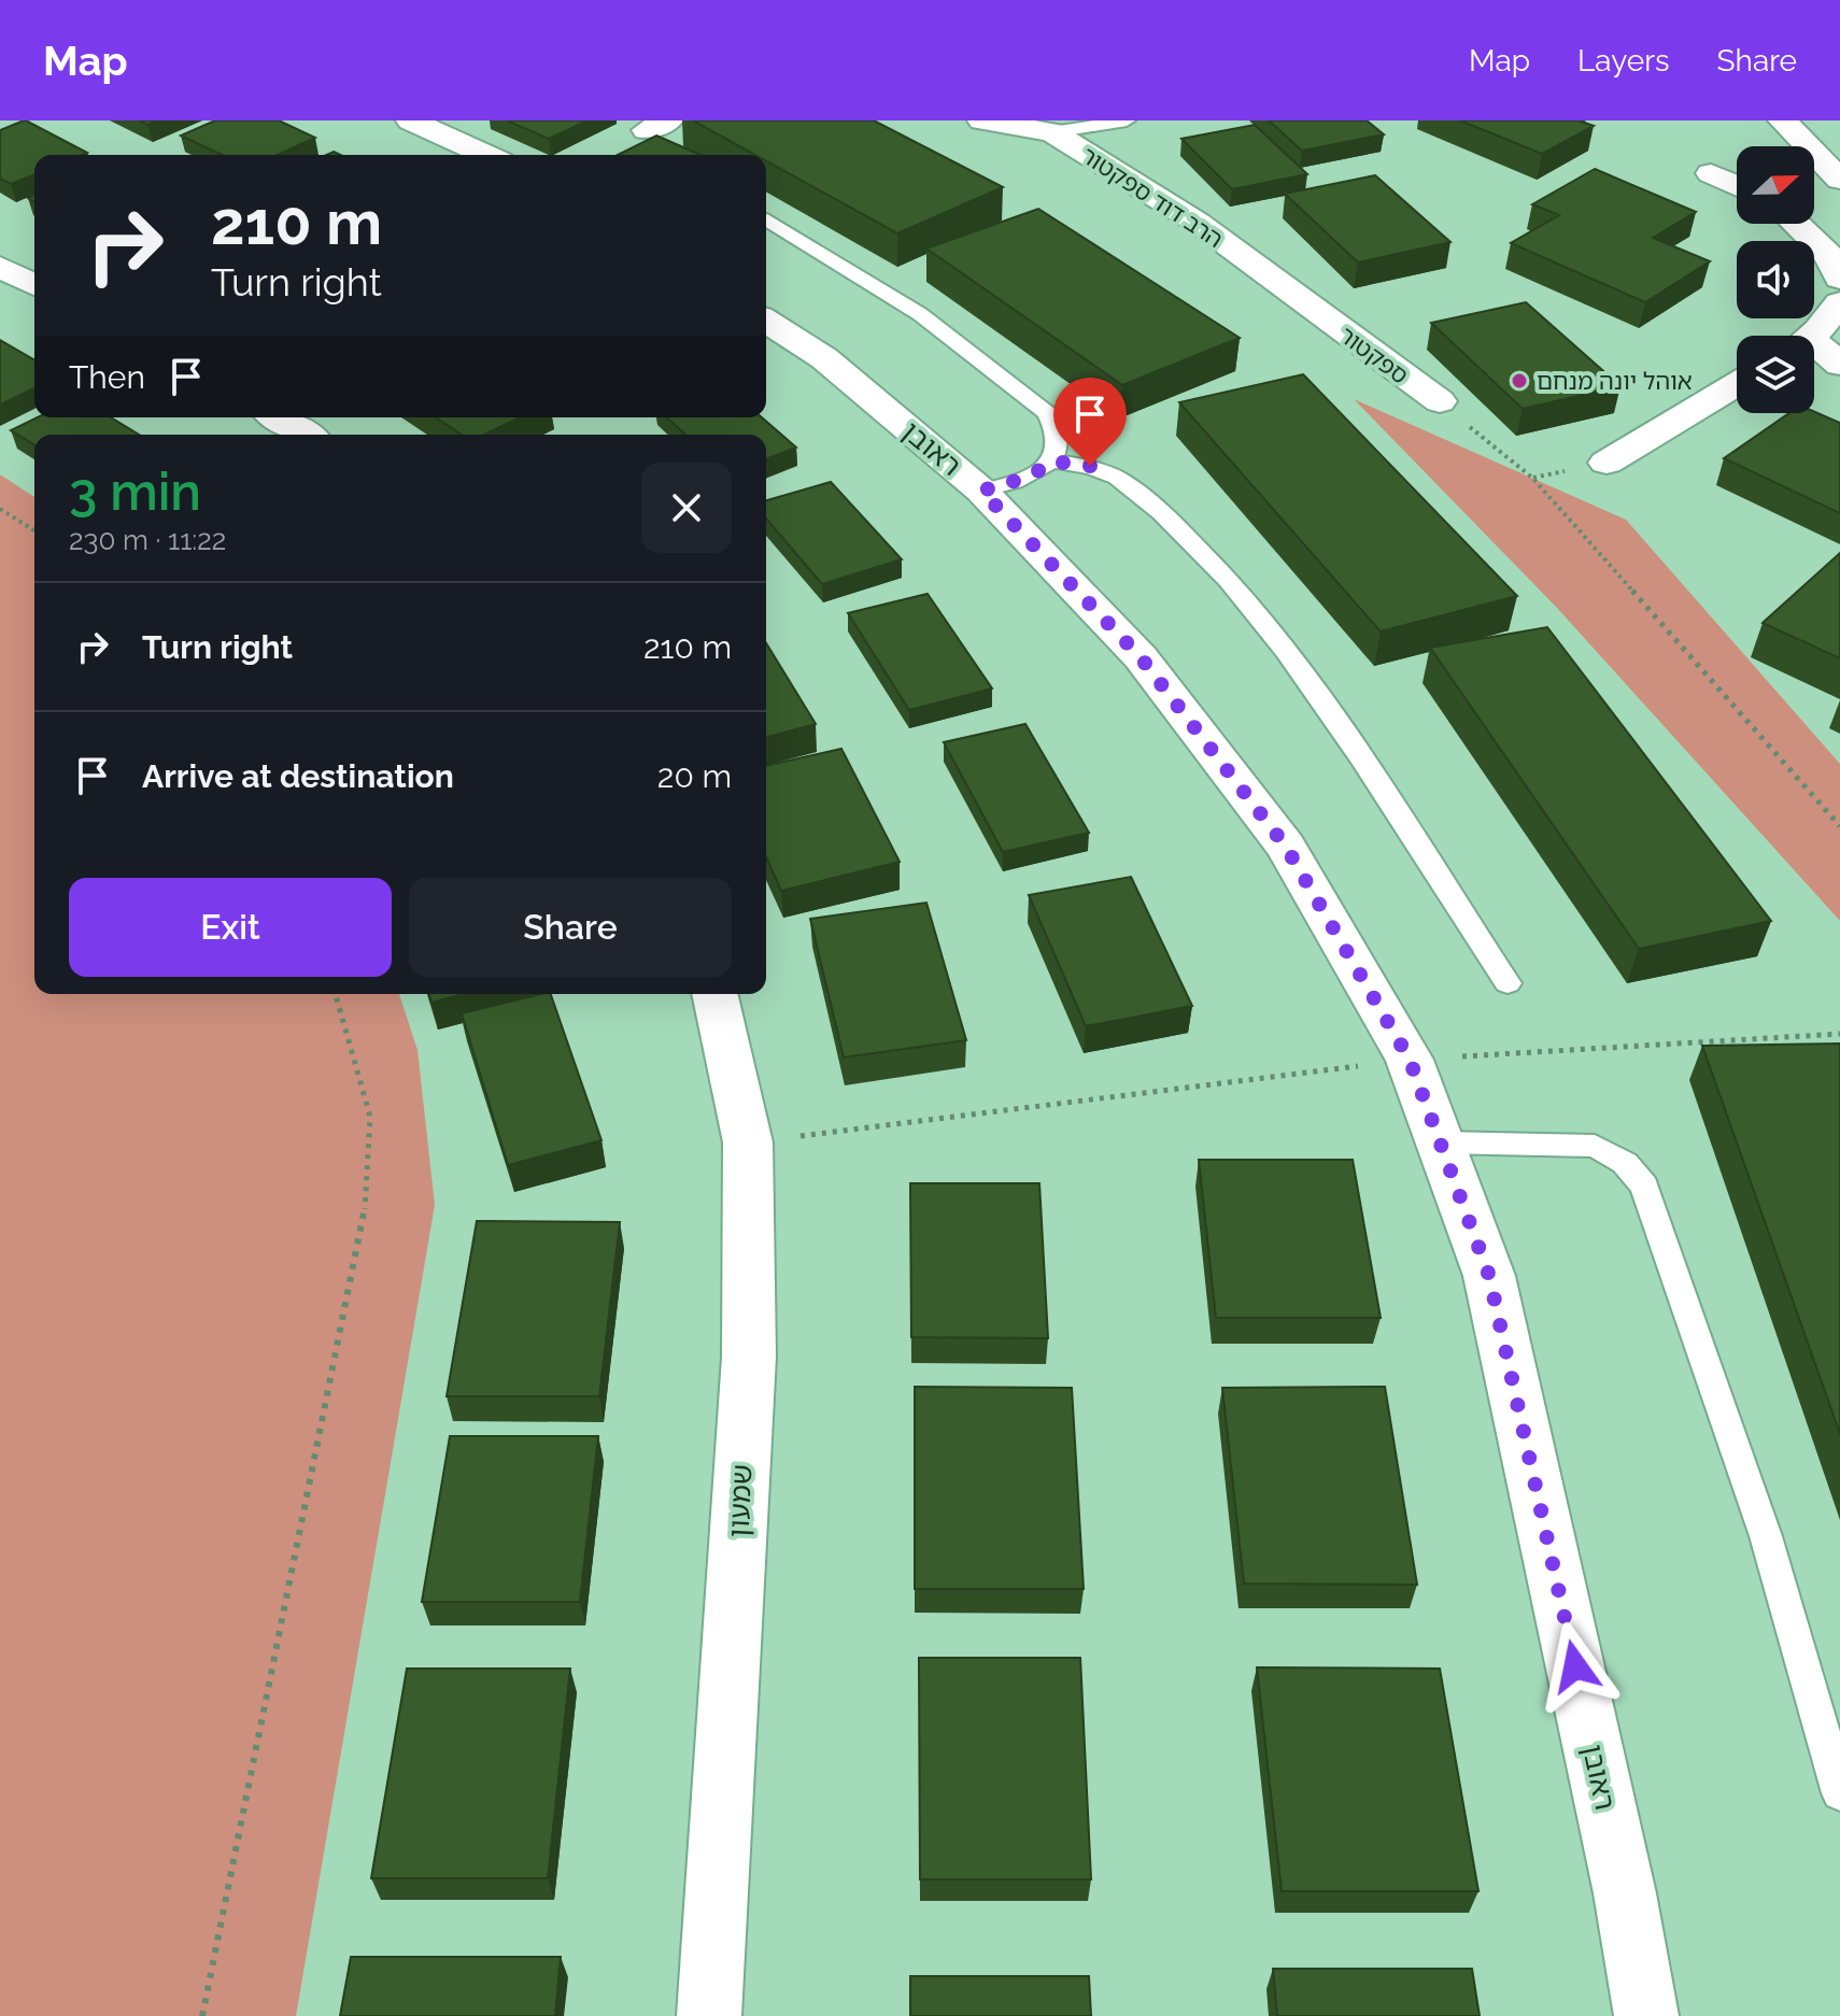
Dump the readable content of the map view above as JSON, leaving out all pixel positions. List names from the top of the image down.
{
  "streets": {
    "street": [
      "הרב דוד ספקטור",
      "ספקטור",
      "ראובן",
      "שמעון"
    ]
  },
  "crossings": [
    ["הרב דוד ספקטור", "ספקטור"]
  ],
  "places": ["אוהל יונה מנחם"],
  "north": "right",
  "page": {
    "header": "Map",
    "nav": ["Map", "Layers", "Share"],
    "turn": ["210 m", "Turn right"],
    "then": "Then",
    "heading": ["3 min", "230 m · 11:22"],
    "list": [
      {
        "name": "Turn right",
        "value": "210 m"
      },
      {
        "name": "Arrive at destination",
        "value": "20 m"
      }
    ],
    "buttons": ["Exit", "Share"]
  }
}
